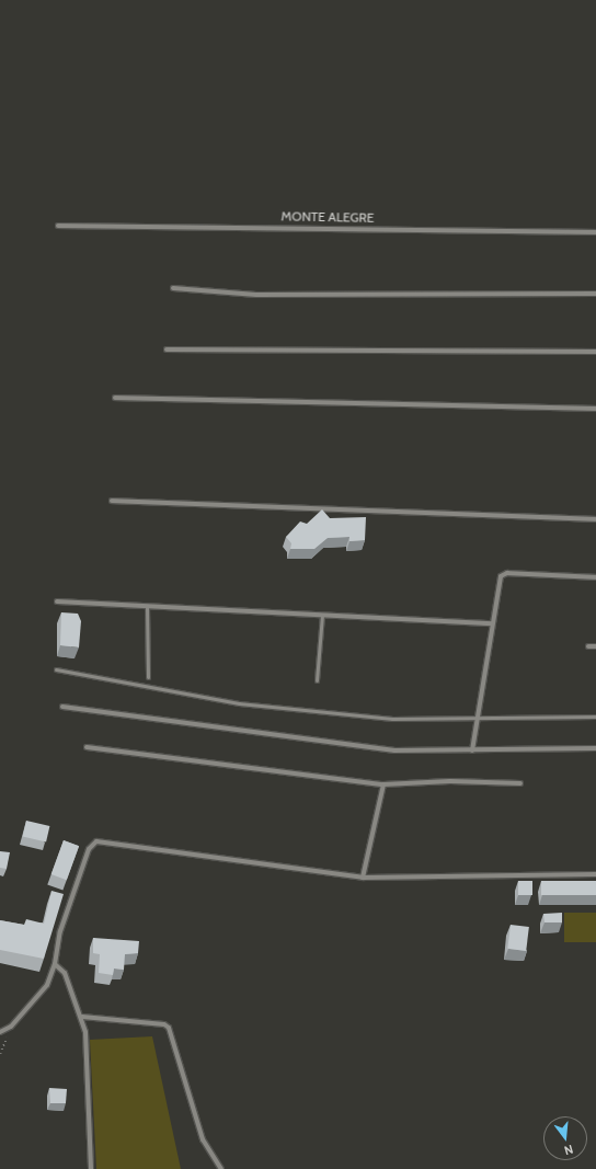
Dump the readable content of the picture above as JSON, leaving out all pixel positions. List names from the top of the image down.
{
  "streets": {
    "street": ["MONTE ALEGRE"]
  },
  "north": "bottom"
}
